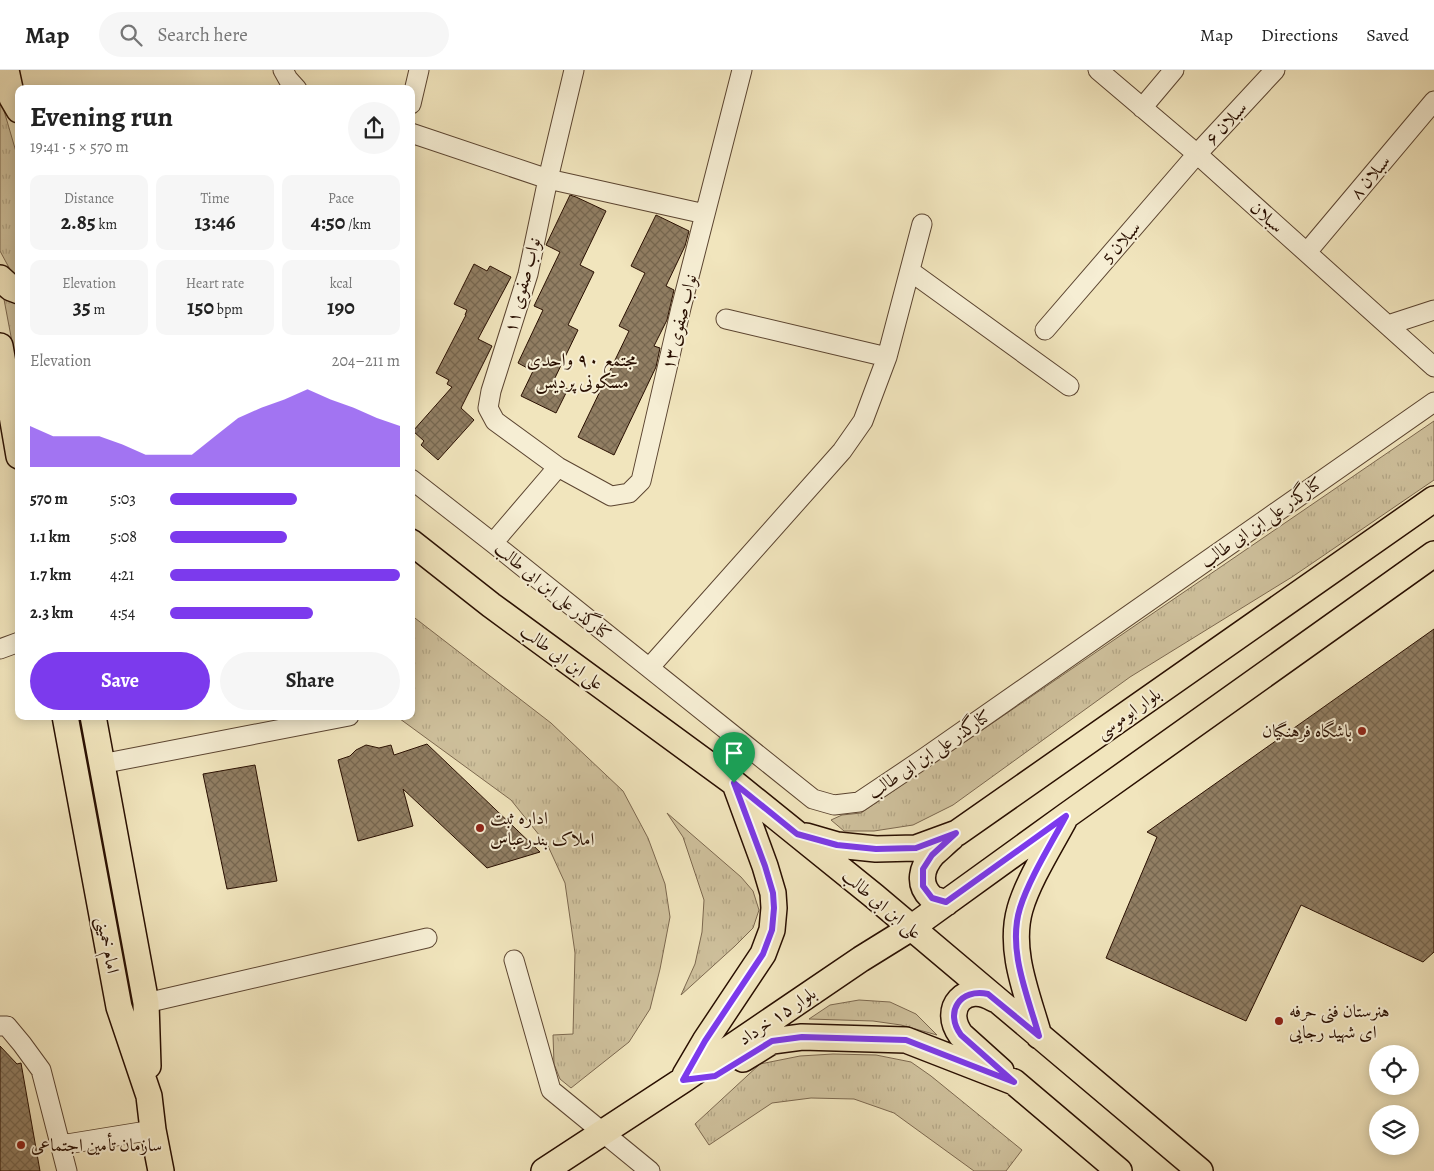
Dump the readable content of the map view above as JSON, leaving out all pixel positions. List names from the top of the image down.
{
  "streets": {
    "main road": [
      "علی ابن ابی طالب",
      "بلوار ابوموسی",
      "امام خمینی",
      "بلوار ۱۵ خرداد"
    ],
    "street": [
      "سبلان ۶",
      "سبلان ۸",
      "سبلان",
      "سبلان 5",
      "نواب صفوی ۱۱",
      "نواب صفوی ۱۳",
      "کنارگذر علی ابن ابی طالب"
    ]
  },
  "crossings": [
    ["سبلان ۶", "سبلان"],
    ["سبلان ۶", "سبلان 5"],
    ["سبلان ۸", "سبلان"],
    ["سبلان", "سبلان 5"],
    ["نواب صفوی ۱۱", "نواب صفوی ۱۳"],
    ["علی ابن ابی طالب", "بلوار ابوموسی"],
    ["علی ابن ابی طالب", "بلوار ۱۵ خرداد"]
  ],
  "districts": ["مجتمع ٩٠ واحدی مسکونی پردیس"],
  "places": [
    "باشگاه فرهنگیان",
    "اداره ثبت املاک بندرعباس",
    "هنرستان فنی حرفه ای شهید رجایی",
    "سازمان تأمین اجتماعی"
  ],
  "page": {
    "header": "Map",
    "search": "Search here",
    "nav": ["Map", "Directions", "Saved"],
    "heading": ["Evening run", "19:41 · 5 × 570 m"],
    "stats": [
      ["Distance", "2.85 km"],
      ["Time", "13:46"],
      ["Pace", "4:50 /km"],
      ["Elevation", "35 m"],
      ["Heart rate", "150 bpm"],
      ["kcal", "190"]
    ],
    "chart": ["Elevation", "204–211 m"],
    "list": [
      {
        "name": "570 m",
        "note": "5:03"
      },
      {
        "name": "1.1 km",
        "note": "5:08"
      },
      {
        "name": "1.7 km",
        "note": "4:21"
      },
      {
        "name": "2.3 km",
        "note": "4:54"
      }
    ],
    "buttons": ["Save", "Share"]
  }
}
